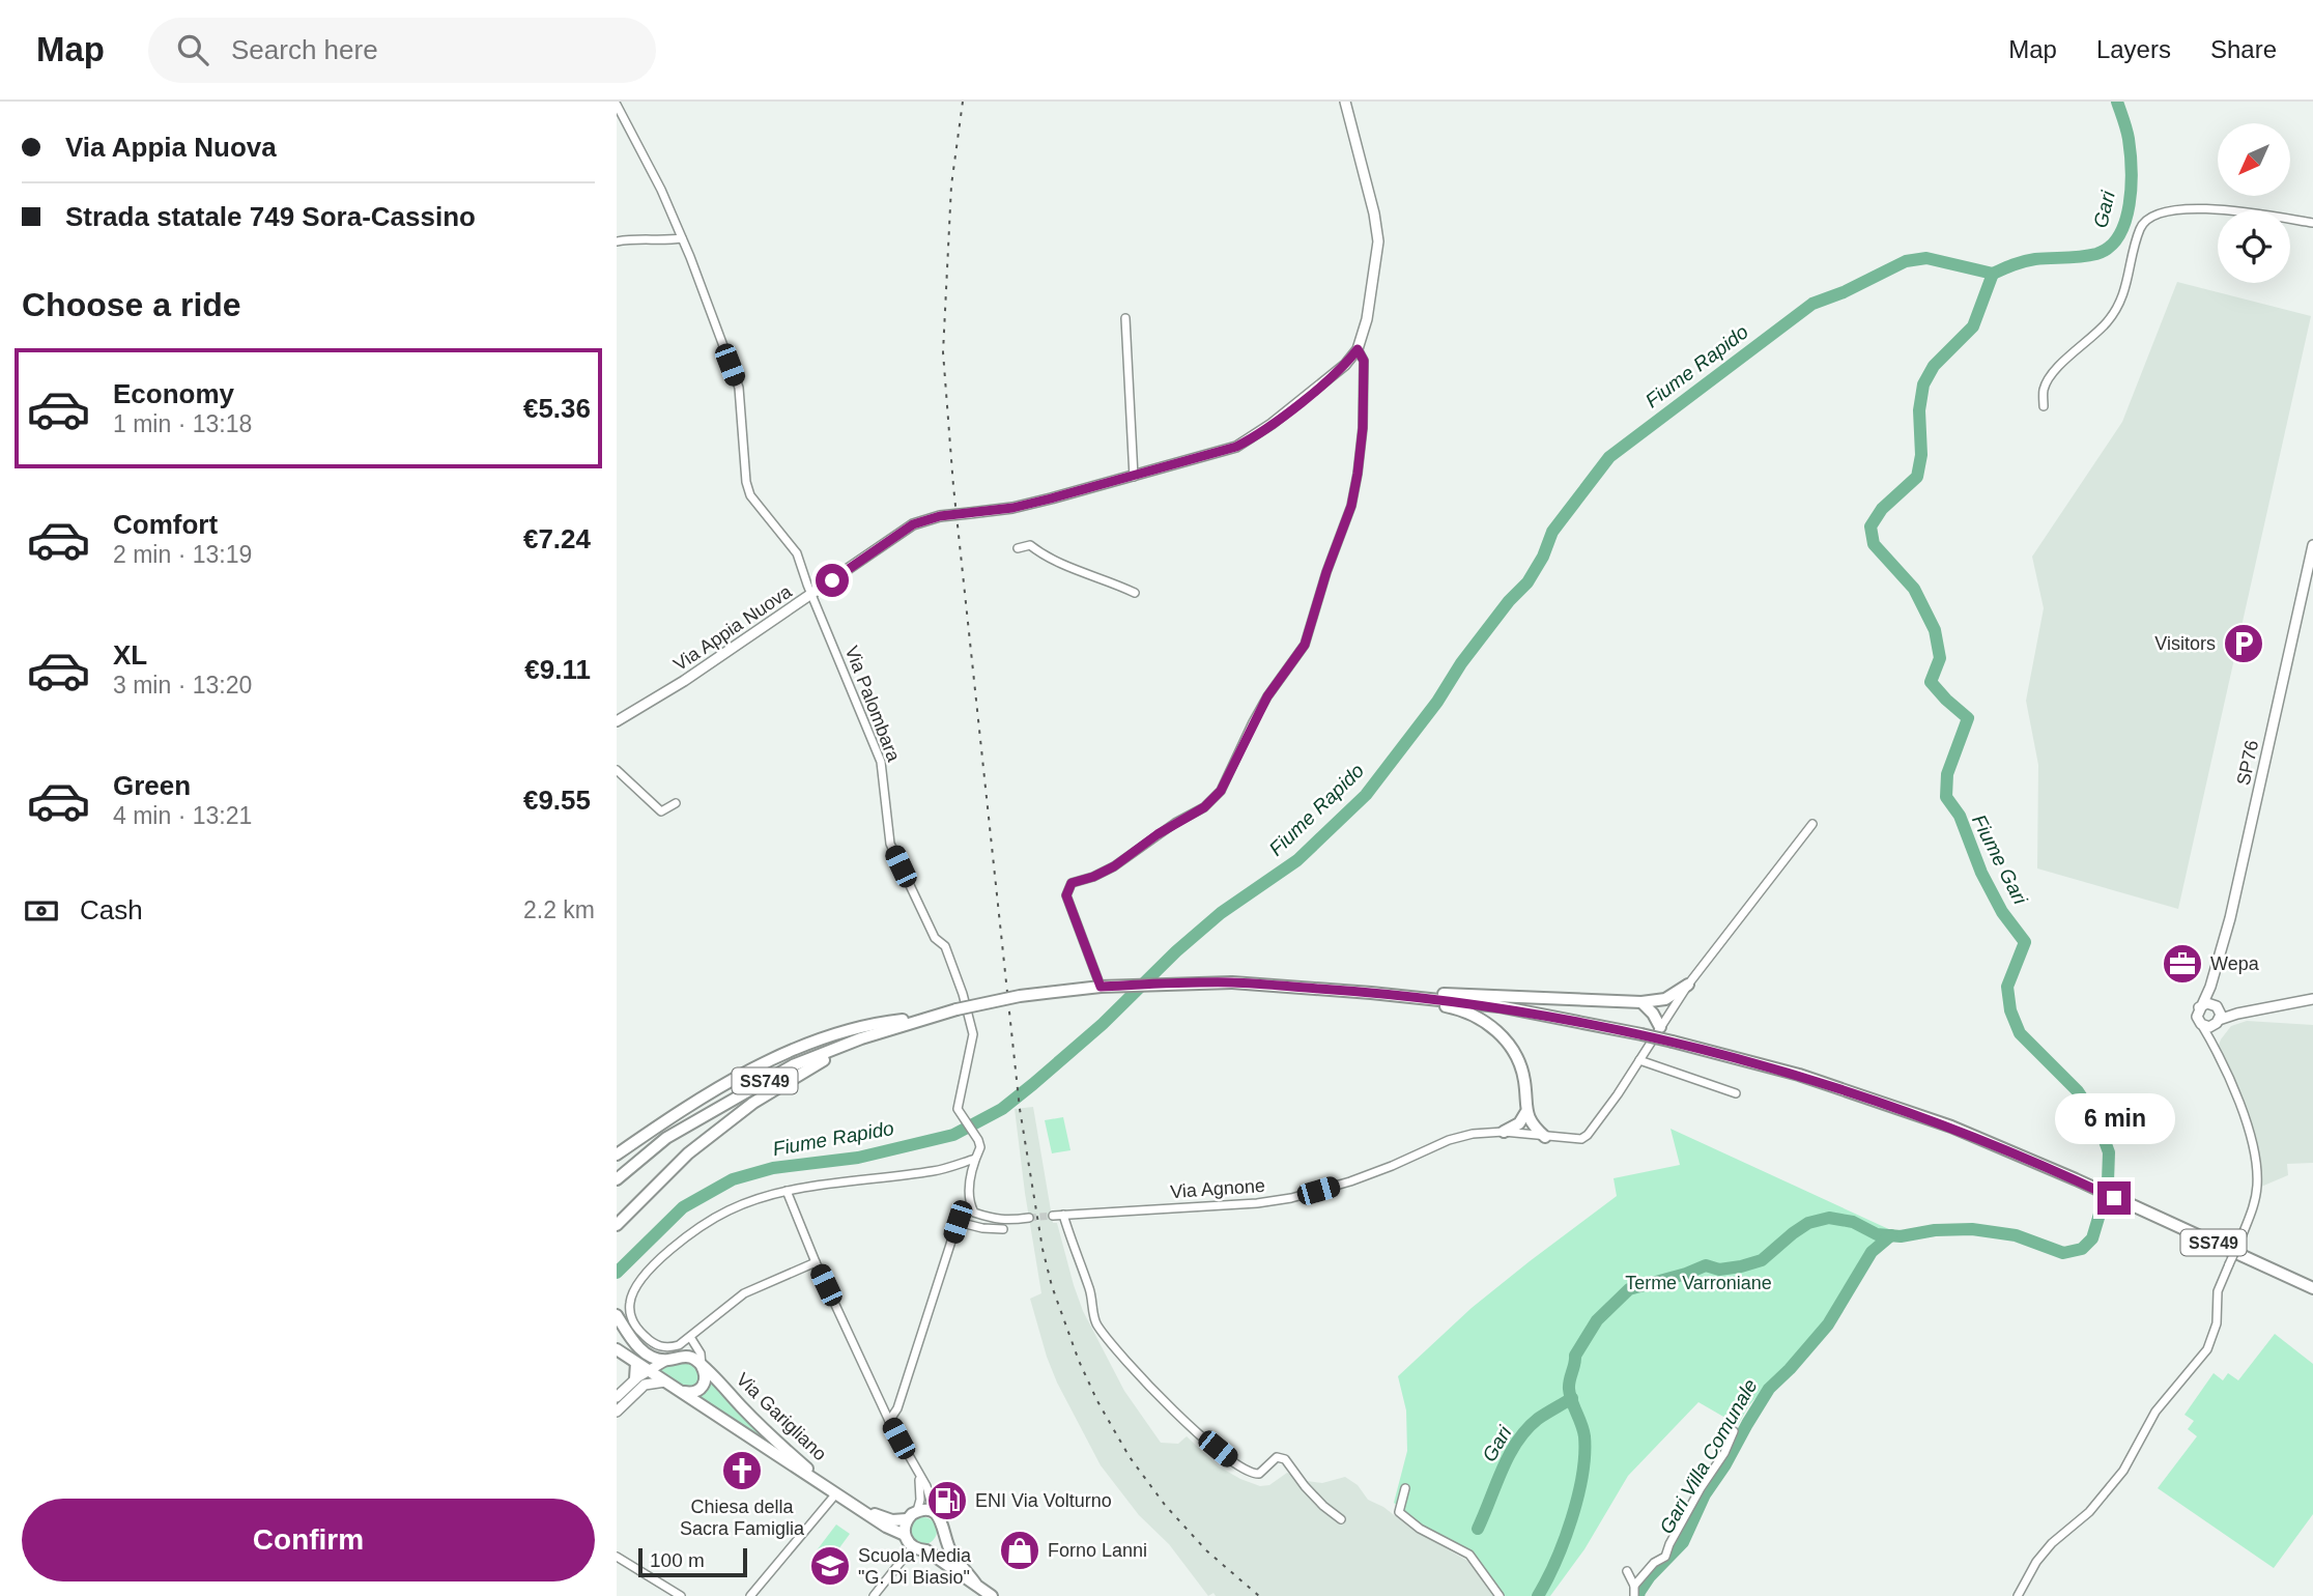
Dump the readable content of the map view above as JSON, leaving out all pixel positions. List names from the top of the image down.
{
  "streets": {
    "main road": ["SS749", "Via Garigliano"],
    "street": [
      "Via Appia Nuova",
      "Via Palombara",
      "SP76",
      "Via Agnone"
    ]
  },
  "crossings": [
    ["Via Appia Nuova", "Via Palombara"]
  ],
  "water": [
    "Gari",
    "Fiume Rapido",
    "Fiume Gari",
    "Gari Villa Comunale"
  ],
  "parks": ["Terme Varroniane"],
  "places": {
    "parking": ["Visitors"],
    "office": ["Wepa"],
    "church": ["Chiesa della Sacra Famiglia"],
    "fuel station": ["ENI Via Volturno"],
    "shop": ["Forno Lanni"],
    "school or university": ["Scuola Media \"G. Di Biasio\""]
  },
  "scale_bar": "100 m",
  "north": "bottom left",
  "page": {
    "header": "Map",
    "search": "Search here",
    "nav": ["Map", "Layers", "Share"],
    "banner": ["Via Appia Nuova", "Strada statale 749 Sora-Cassino"],
    "heading": "Choose a ride",
    "list": [
      {
        "name": "Economy",
        "note": "1 min · 13:18",
        "value": "€5.36"
      },
      {
        "name": "Comfort",
        "note": "2 min · 13:19",
        "value": "€7.24"
      },
      {
        "name": "XL",
        "note": "3 min · 13:20",
        "value": "€9.11"
      },
      {
        "name": "Green",
        "note": "4 min · 13:21",
        "value": "€9.55"
      }
    ],
    "pay": ["Cash", "2.2 km"],
    "bubble": "6 min",
    "buttons": "Confirm",
    "scale": "100 m"
  }
}
